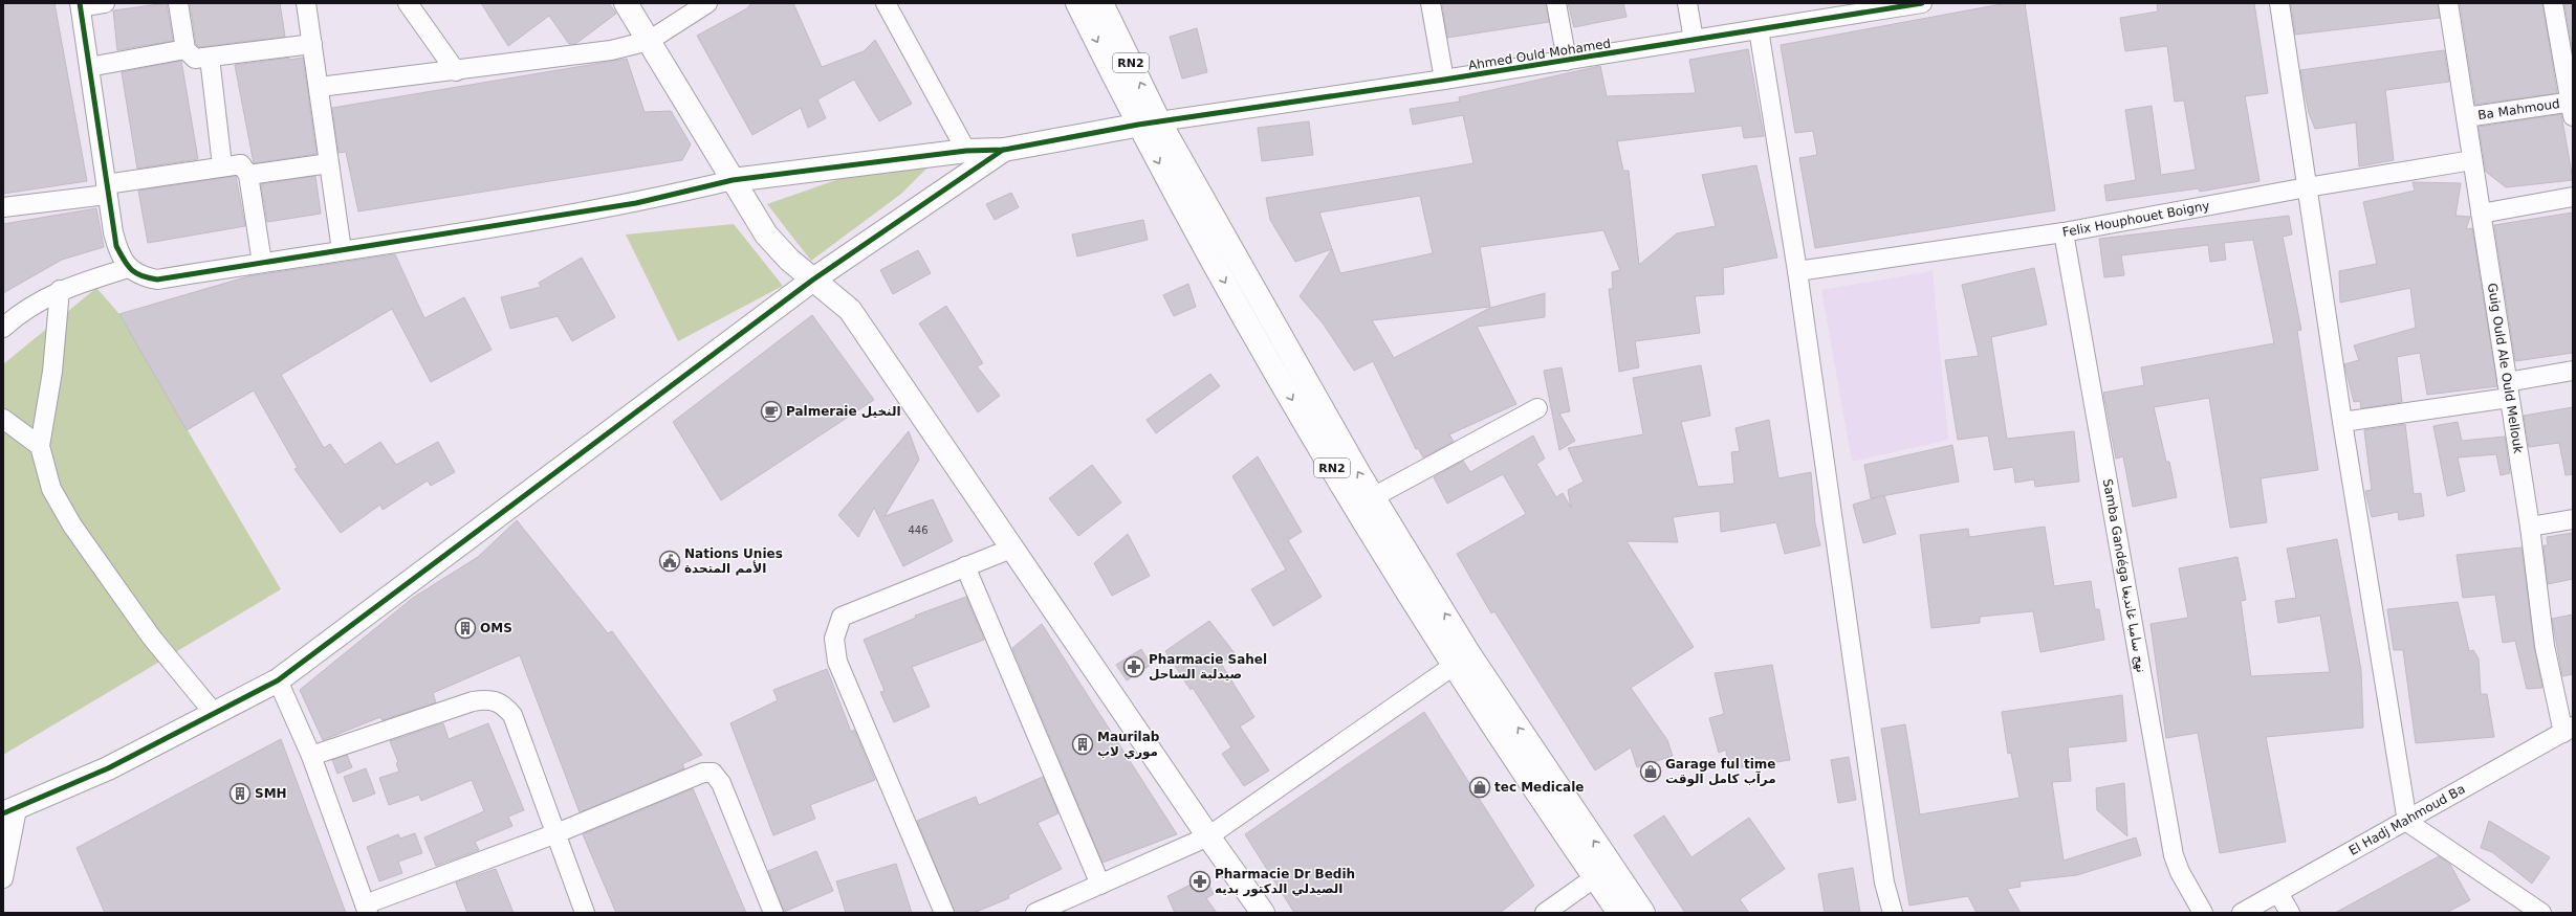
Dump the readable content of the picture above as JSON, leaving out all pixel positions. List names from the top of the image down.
{
  "streets": {
    "main road": ["RN2"],
    "street": [
      "Ahmed Ould Mohamed",
      "Ba Mahmoud",
      "Felix Houphouet Boigny",
      "Guig Ould Ale Ould Mellouk",
      "Samba Gandéga نهج سامبا غانديغا",
      "El Hadj Mahmoud Ba"
    ]
  },
  "crossings": [
    ["Ahmed Ould Mohamed", "RN2"],
    ["Ba Mahmoud", "Guig Ould Ale Ould Mellouk"],
    ["Felix Houphouet Boigny", "Guig Ould Ale Ould Mellouk"],
    ["Felix Houphouet Boigny", "Samba Gandéga نهج سامبا غانديغا"],
    ["Guig Ould Ale Ould Mellouk", "El Hadj Mahmoud Ba"]
  ],
  "places": {
    "cafe": ["Palmeraie النخيل"],
    "public building": ["Nations Unies الأمم المتحدة"],
    "building": ["OMS", "Maurilab موري لاب", "SMH"],
    "pharmacy": ["Pharmacie Sahel صيدلية الساحل", "Pharmacie Dr Bedih الصيدلي الدكتور بديه"],
    "shop": ["Garage ful time مرآب كامل الوقت", "tec Medicale"]
  },
  "house_numbers": ["446"]
}
